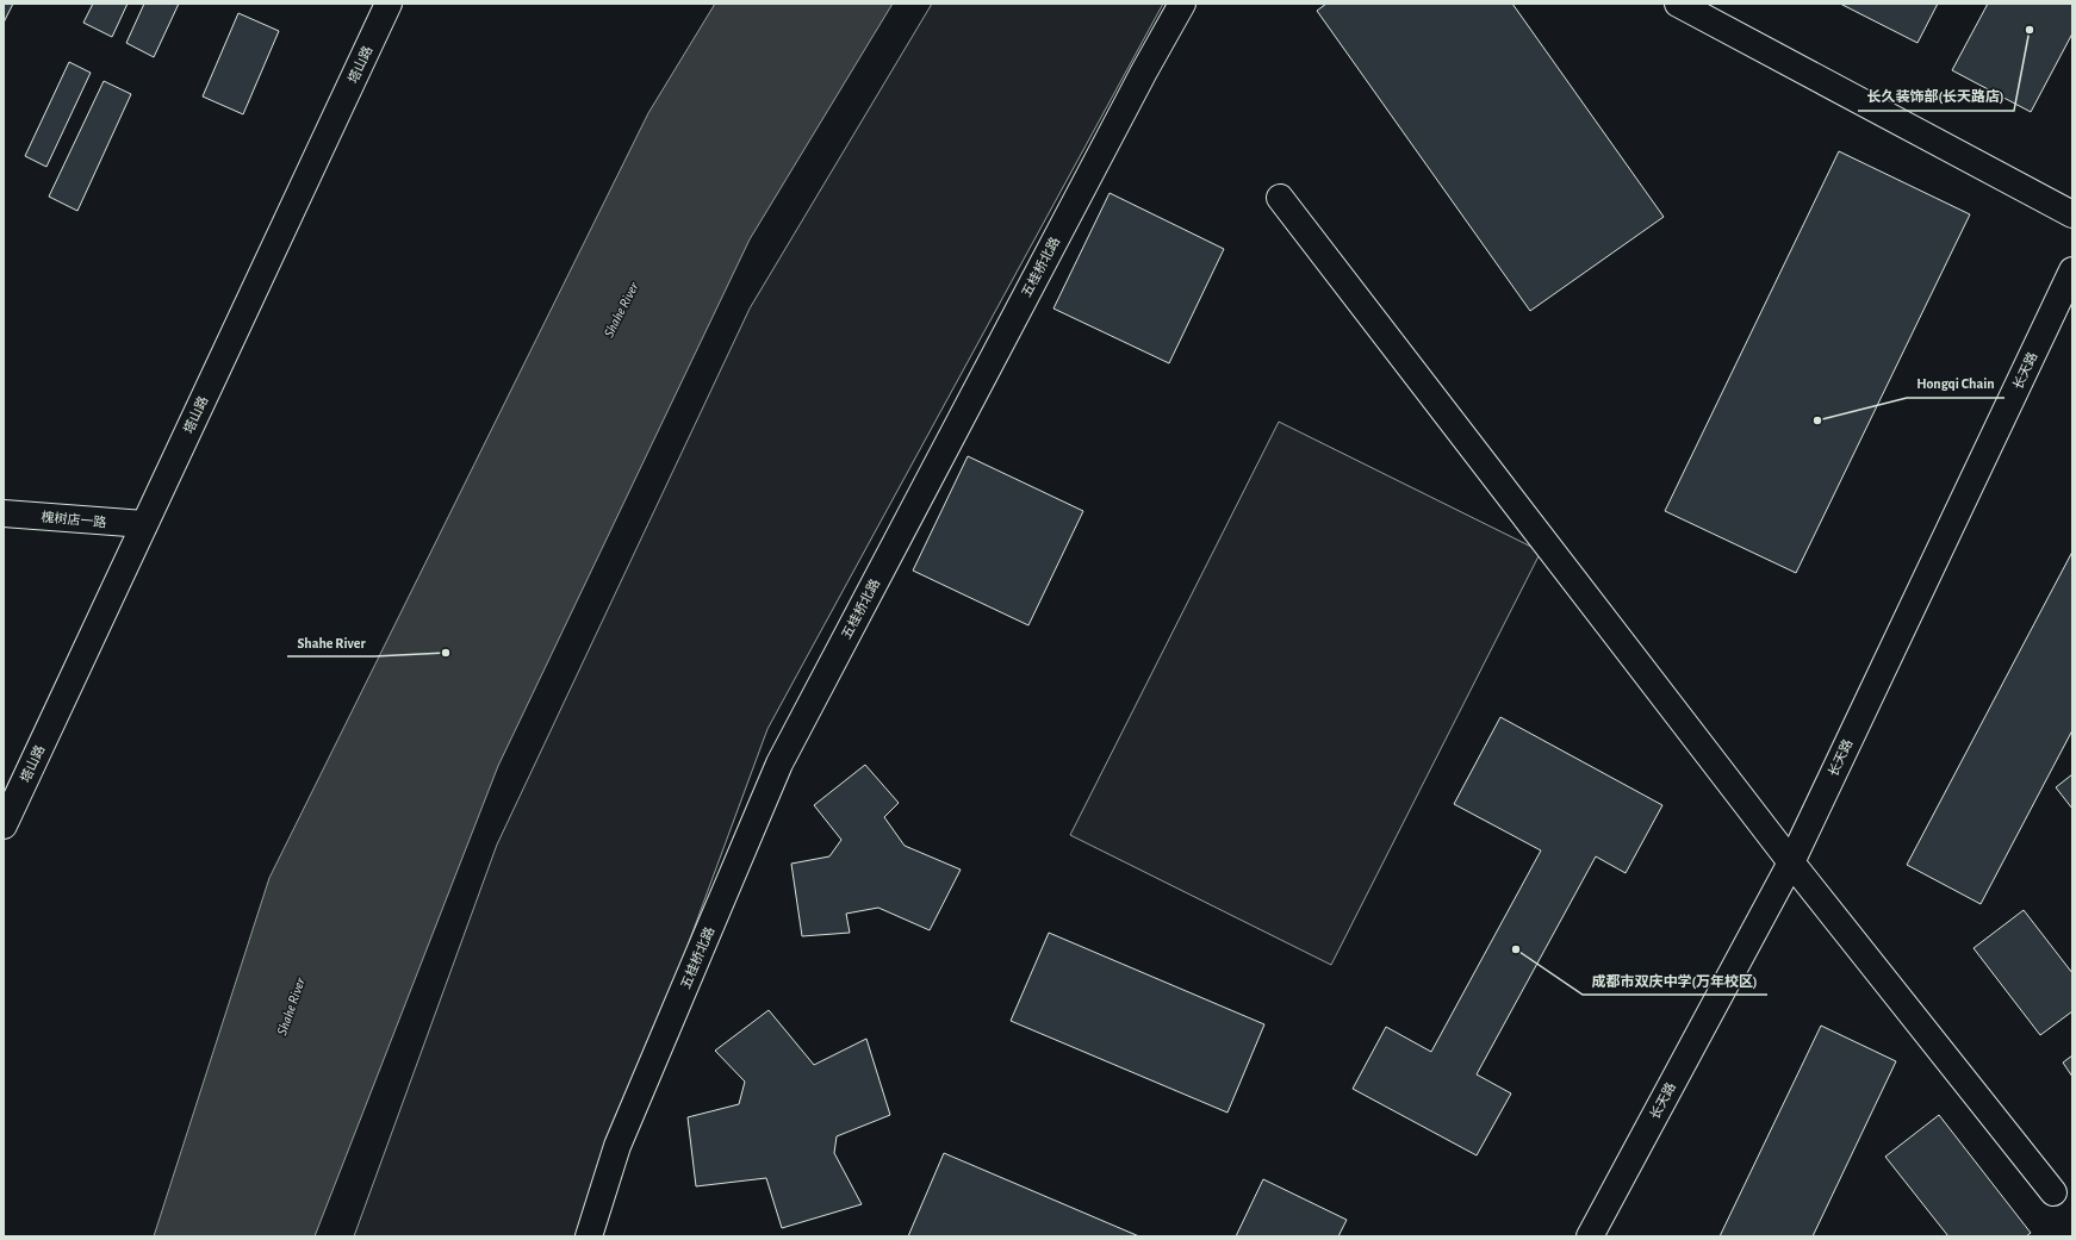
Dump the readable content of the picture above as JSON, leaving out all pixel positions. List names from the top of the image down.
{
  "streets": {
    "street": [
      "塔山路",
      "五桂桥北路",
      "长天路",
      "槐树店一路"
    ]
  },
  "crossings": [
    ["塔山路", "槐树店一路"]
  ],
  "water": ["Shahe River"],
  "places": [
    "长久装饰部(长天路店)",
    "Hongqi Chain",
    "Shahe River",
    "成都市双庆中学(万年校区)"
  ]
}
